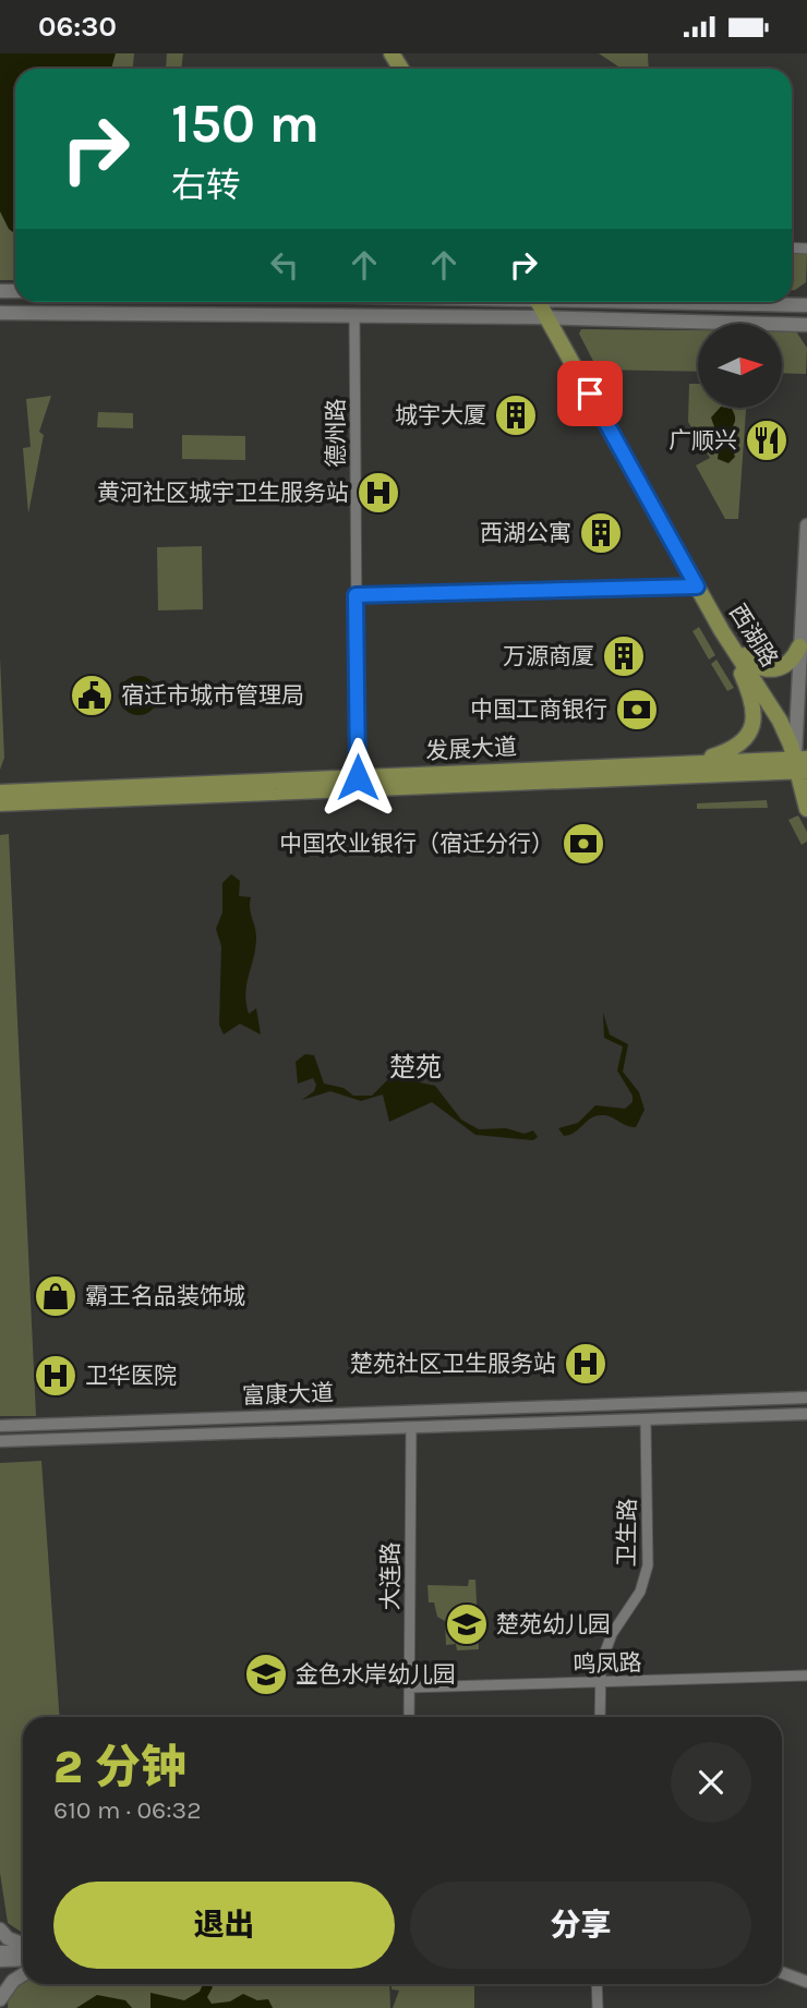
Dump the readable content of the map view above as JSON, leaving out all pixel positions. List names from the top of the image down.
{
  "streets": {
    "main road": ["西湖路", "发展大道"],
    "street": [
      "德州路",
      "富康大道",
      "卫生路",
      "大连路",
      "鸣凤路"
    ]
  },
  "crossings": [
    ["德州路", "发展大道"],
    ["西湖路", "发展大道"],
    ["富康大道", "卫生路"],
    ["富康大道", "大连路"],
    ["卫生路", "鸣凤路"],
    ["大连路", "鸣凤路"]
  ],
  "districts": ["楚苑"],
  "places": {
    "building": ["城宇大厦", "西湖公寓", "万源商厦"],
    "restaurant": ["广顺兴"],
    "hospital": ["黄河社区城宇卫生服务站", "楚苑社区卫生服务站", "卫华医院"],
    "public building": ["宿迁市城市管理局"],
    "bank": ["中国工商银行", "中国农业银行（宿迁分行）"],
    "shop": ["霸王名品装饰城"],
    "school or university": ["楚苑幼儿园", "金色水岸幼儿园"]
  },
  "north": "right",
  "page": {
    "status": "06:30",
    "turn": ["150 m", "右转"],
    "heading": ["2 分钟", "610 m · 06:32"],
    "buttons": ["退出", "分享"]
  }
}
